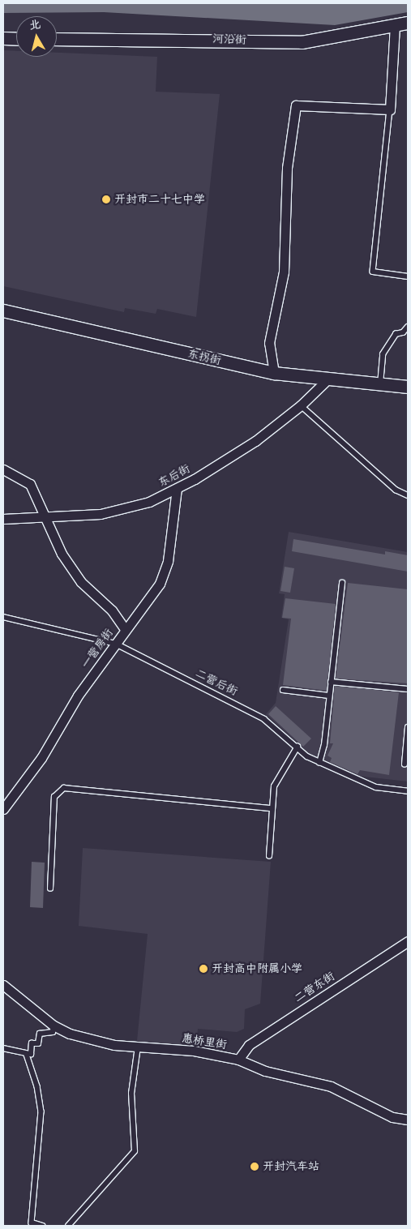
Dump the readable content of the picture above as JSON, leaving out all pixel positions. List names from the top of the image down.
{
  "streets": {
    "street": [
      "河沿街",
      "东拐街",
      "东后街",
      "一营房街",
      "二营东街",
      "惠桥里街"
    ],
    "lane": ["二营后街"]
  },
  "crossings": [
    ["东拐街", "东后街"],
    ["东后街", "一营房街"],
    ["一营房街", "二营后街"],
    ["二营东街", "惠桥里街"]
  ],
  "places": ["开封市二十七中学", "开封高中附属小学", "开封汽车站"],
  "north": "top"
}
